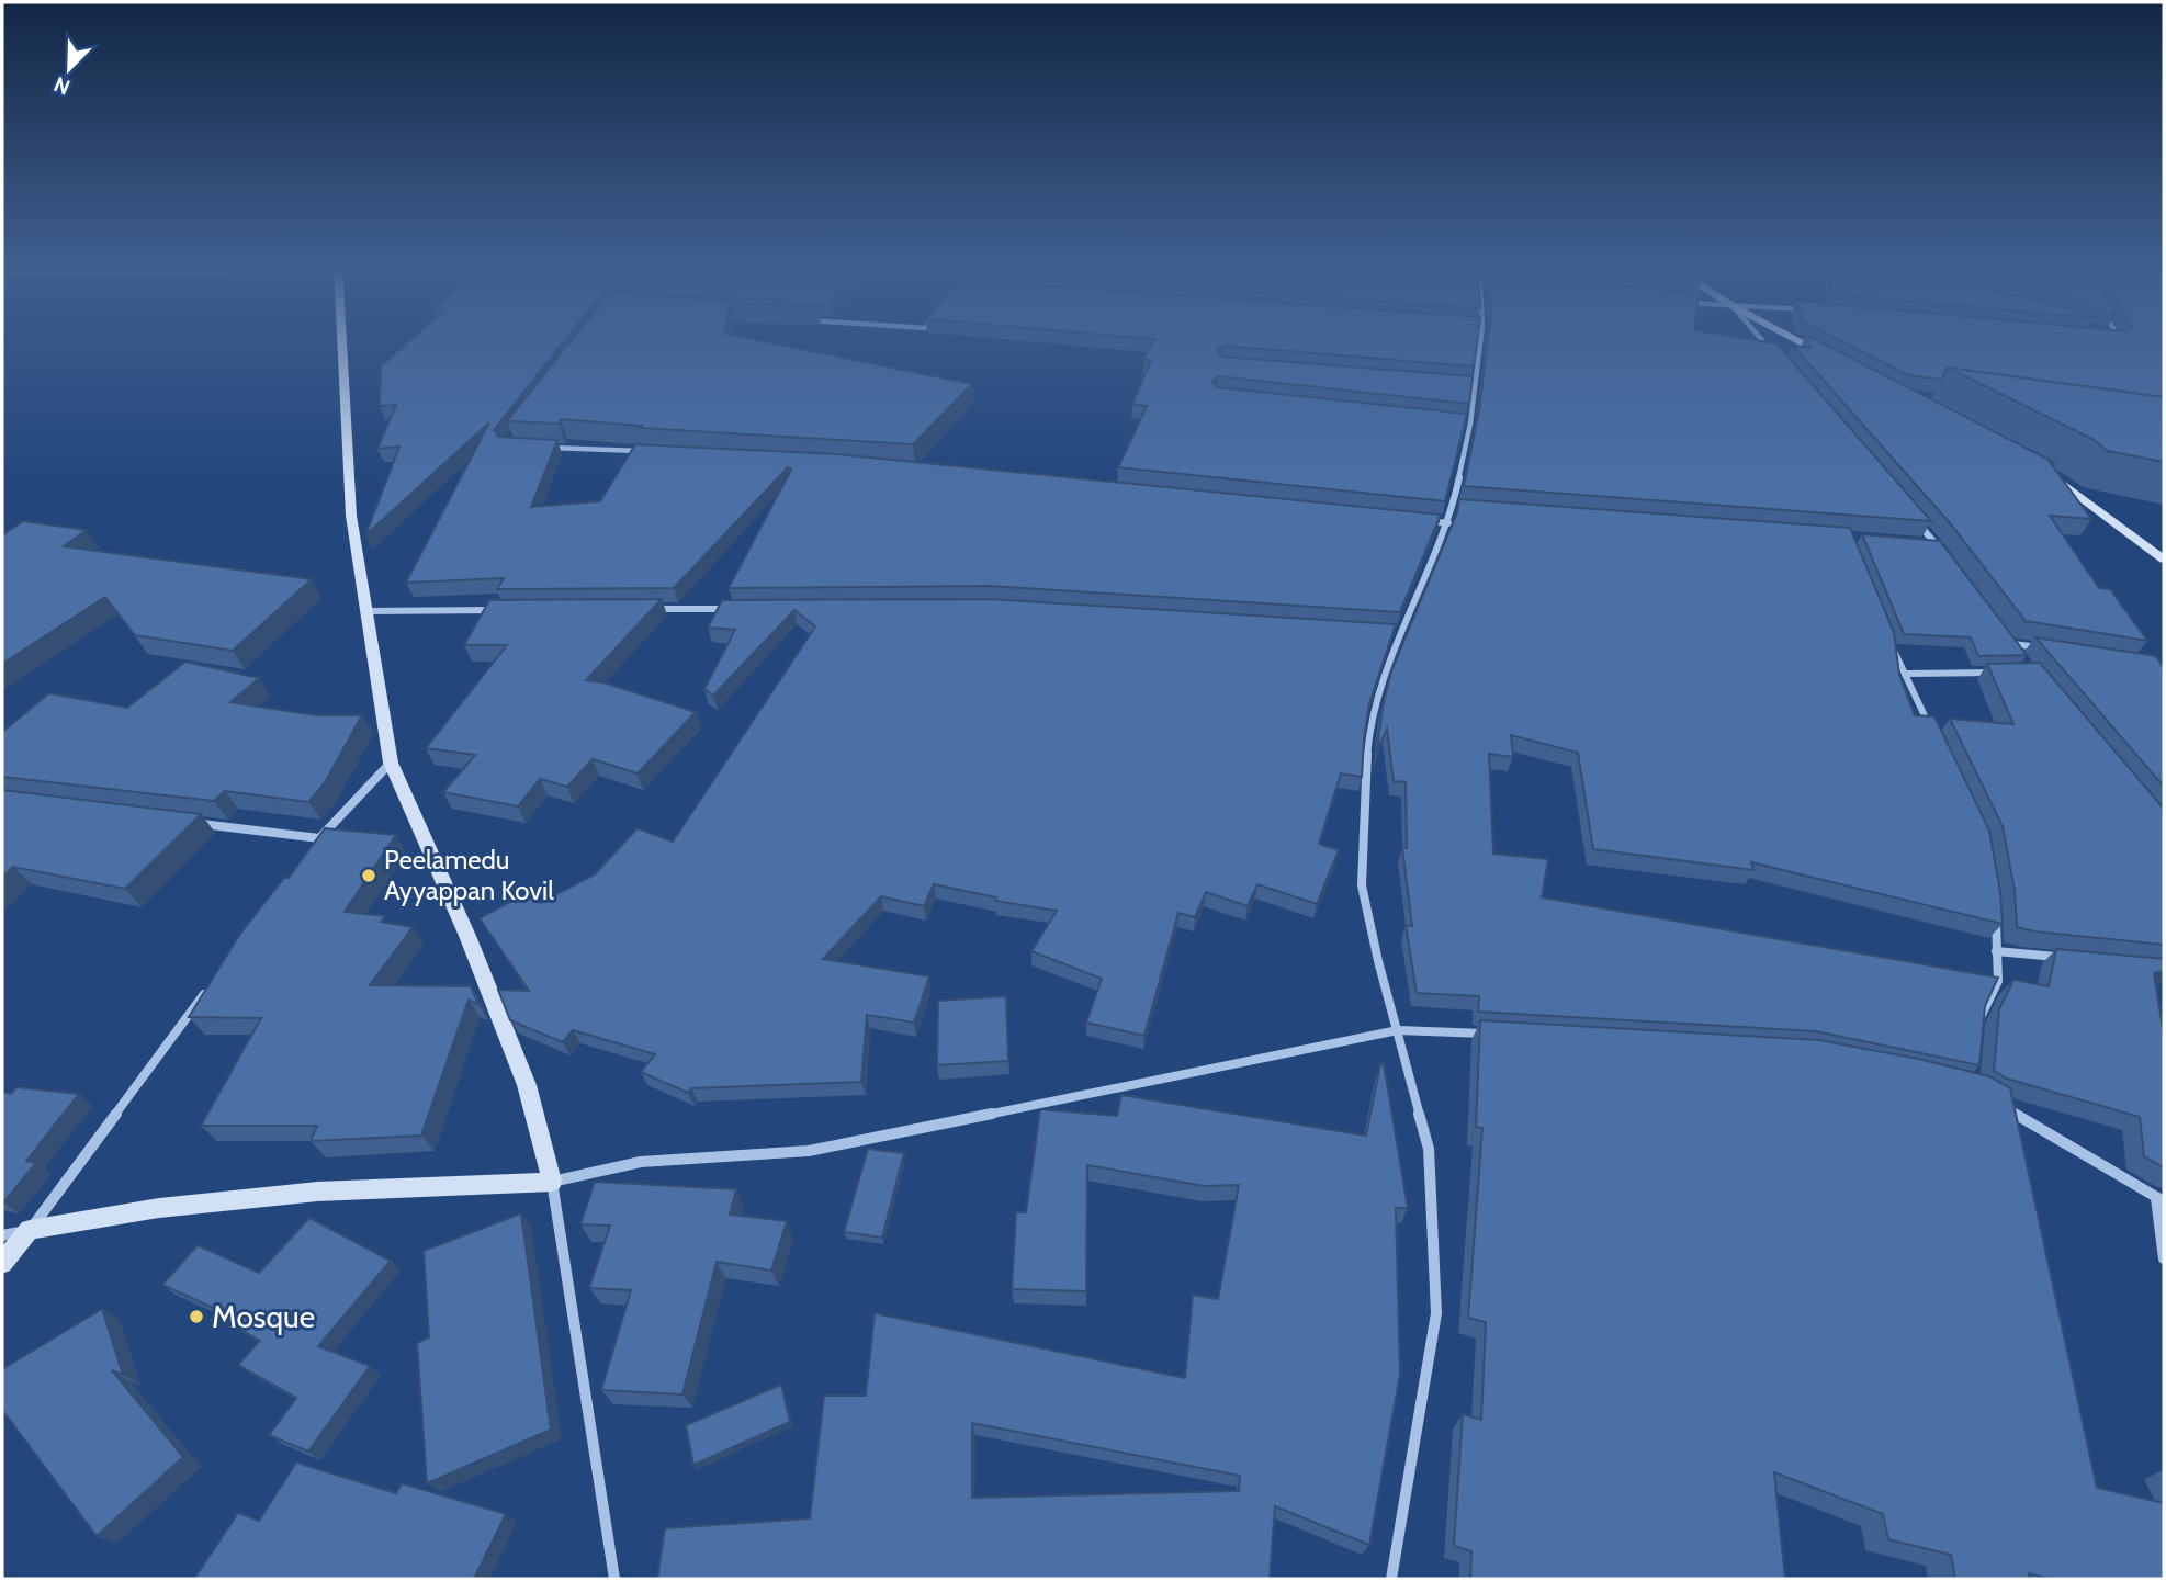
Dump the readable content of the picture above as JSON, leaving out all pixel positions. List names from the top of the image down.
{
  "places": ["Peelamedu Ayyappan Kovil", "Mosque"],
  "north": "bottom left"
}
